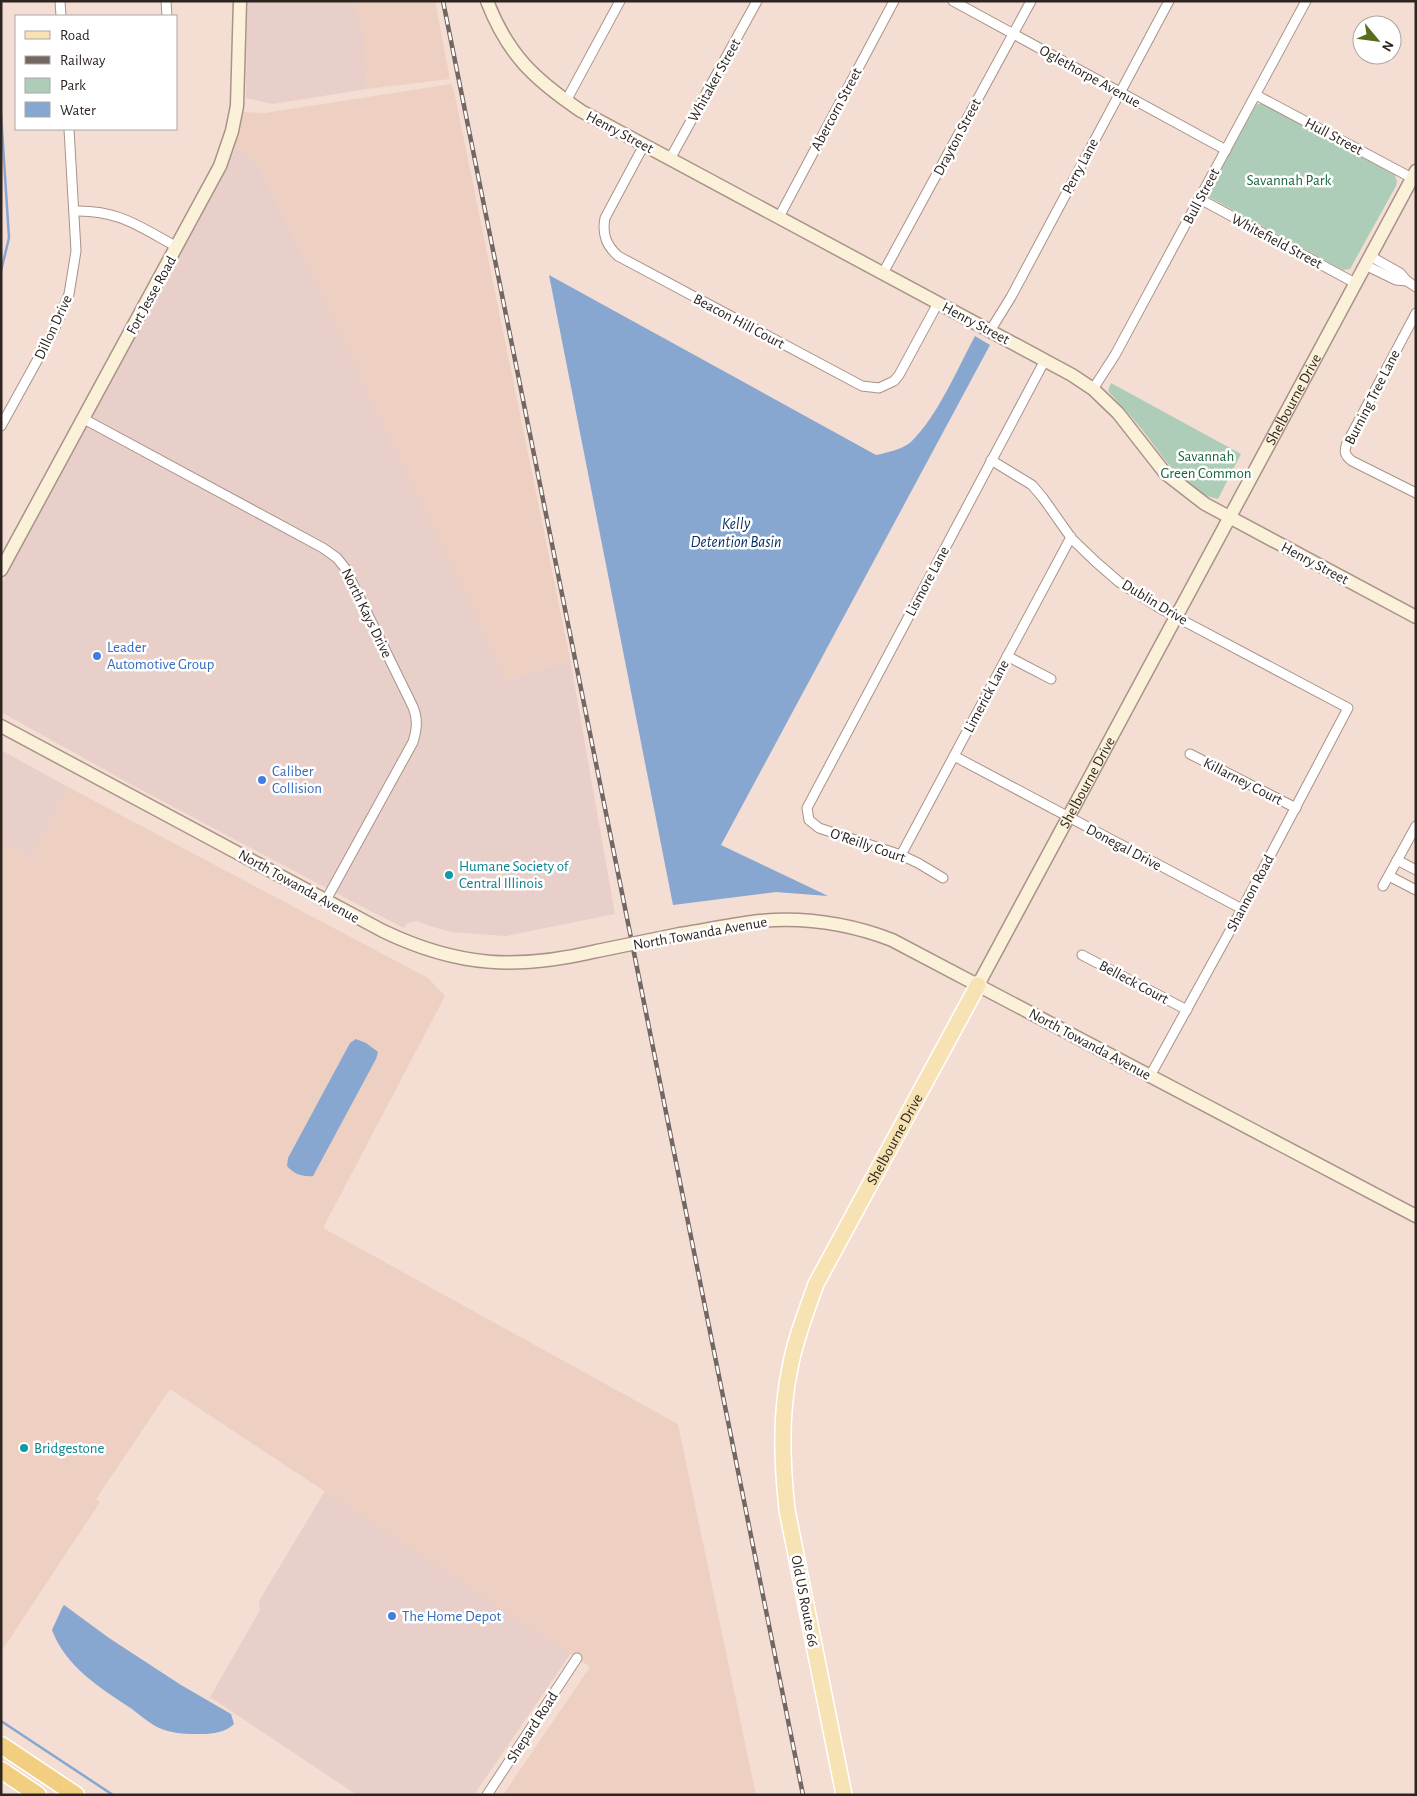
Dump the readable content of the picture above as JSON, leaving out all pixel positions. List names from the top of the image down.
{
  "streets": {
    "main road": [
      "Henry Street",
      "Fort Jesse Road",
      "Shelbourne Drive",
      "North Towanda Avenue",
      "Old US Route 66"
    ],
    "street": [
      "Oglethorpe Avenue",
      "Whitaker Street",
      "Abercorn Street",
      "Hull Street",
      "Drayton Street",
      "Perry Lane",
      "Bull Street",
      "Whitefield Street",
      "Beacon Hill Court",
      "Dillon Drive",
      "Burning Tree Lane",
      "Lismore Lane",
      "Dublin Drive",
      "North Kays Drive",
      "Limerick Lane",
      "Killarney Court",
      "O'Reilly Court",
      "Donegal Drive",
      "Shannon Road",
      "Belleck Court",
      "Shepard Road"
    ]
  },
  "crossings": [
    ["Oglethorpe Avenue", "Drayton Street"],
    ["Oglethorpe Avenue", "Perry Lane"],
    ["Oglethorpe Avenue", "Bull Street"],
    ["Whitaker Street", "Henry Street"],
    ["Abercorn Street", "Henry Street"],
    ["Henry Street", "Drayton Street"],
    ["Henry Street", "Perry Lane"],
    ["Henry Street", "Bull Street"],
    ["Henry Street", "Beacon Hill Court"],
    ["Henry Street", "Shelbourne Drive"],
    ["Henry Street", "Lismore Lane"],
    ["Hull Street", "Bull Street"],
    ["Hull Street", "Shelbourne Drive"],
    ["Bull Street", "Whitefield Street"],
    ["Whitefield Street", "Shelbourne Drive"],
    ["Fort Jesse Road", "North Kays Drive"],
    ["Shelbourne Drive", "Dublin Drive"],
    ["Shelbourne Drive", "Donegal Drive"],
    ["Shelbourne Drive", "North Towanda Avenue"],
    ["Shelbourne Drive", "Old US Route 66"],
    ["Lismore Lane", "Dublin Drive"],
    ["Lismore Lane", "O'Reilly Court"],
    ["Dublin Drive", "Limerick Lane"],
    ["Dublin Drive", "Shannon Road"],
    ["North Kays Drive", "North Towanda Avenue"],
    ["Limerick Lane", "O'Reilly Court"],
    ["Limerick Lane", "Donegal Drive"],
    ["Killarney Court", "Shannon Road"],
    ["Donegal Drive", "Shannon Road"],
    ["North Towanda Avenue", "Shannon Road"],
    ["Shannon Road", "Belleck Court"]
  ],
  "water": ["Kelly Detention Basin"],
  "parks": ["Savannah Park", "Savannah Green Common"],
  "places": [
    "Leader Automotive Group",
    "Caliber Collision",
    "Humane Society of Central Illinois",
    "Bridgestone",
    "The Home Depot"
  ],
  "legend": [
    "Road",
    "Railway",
    "Park",
    "Water"
  ],
  "north": "bottom right"
}
